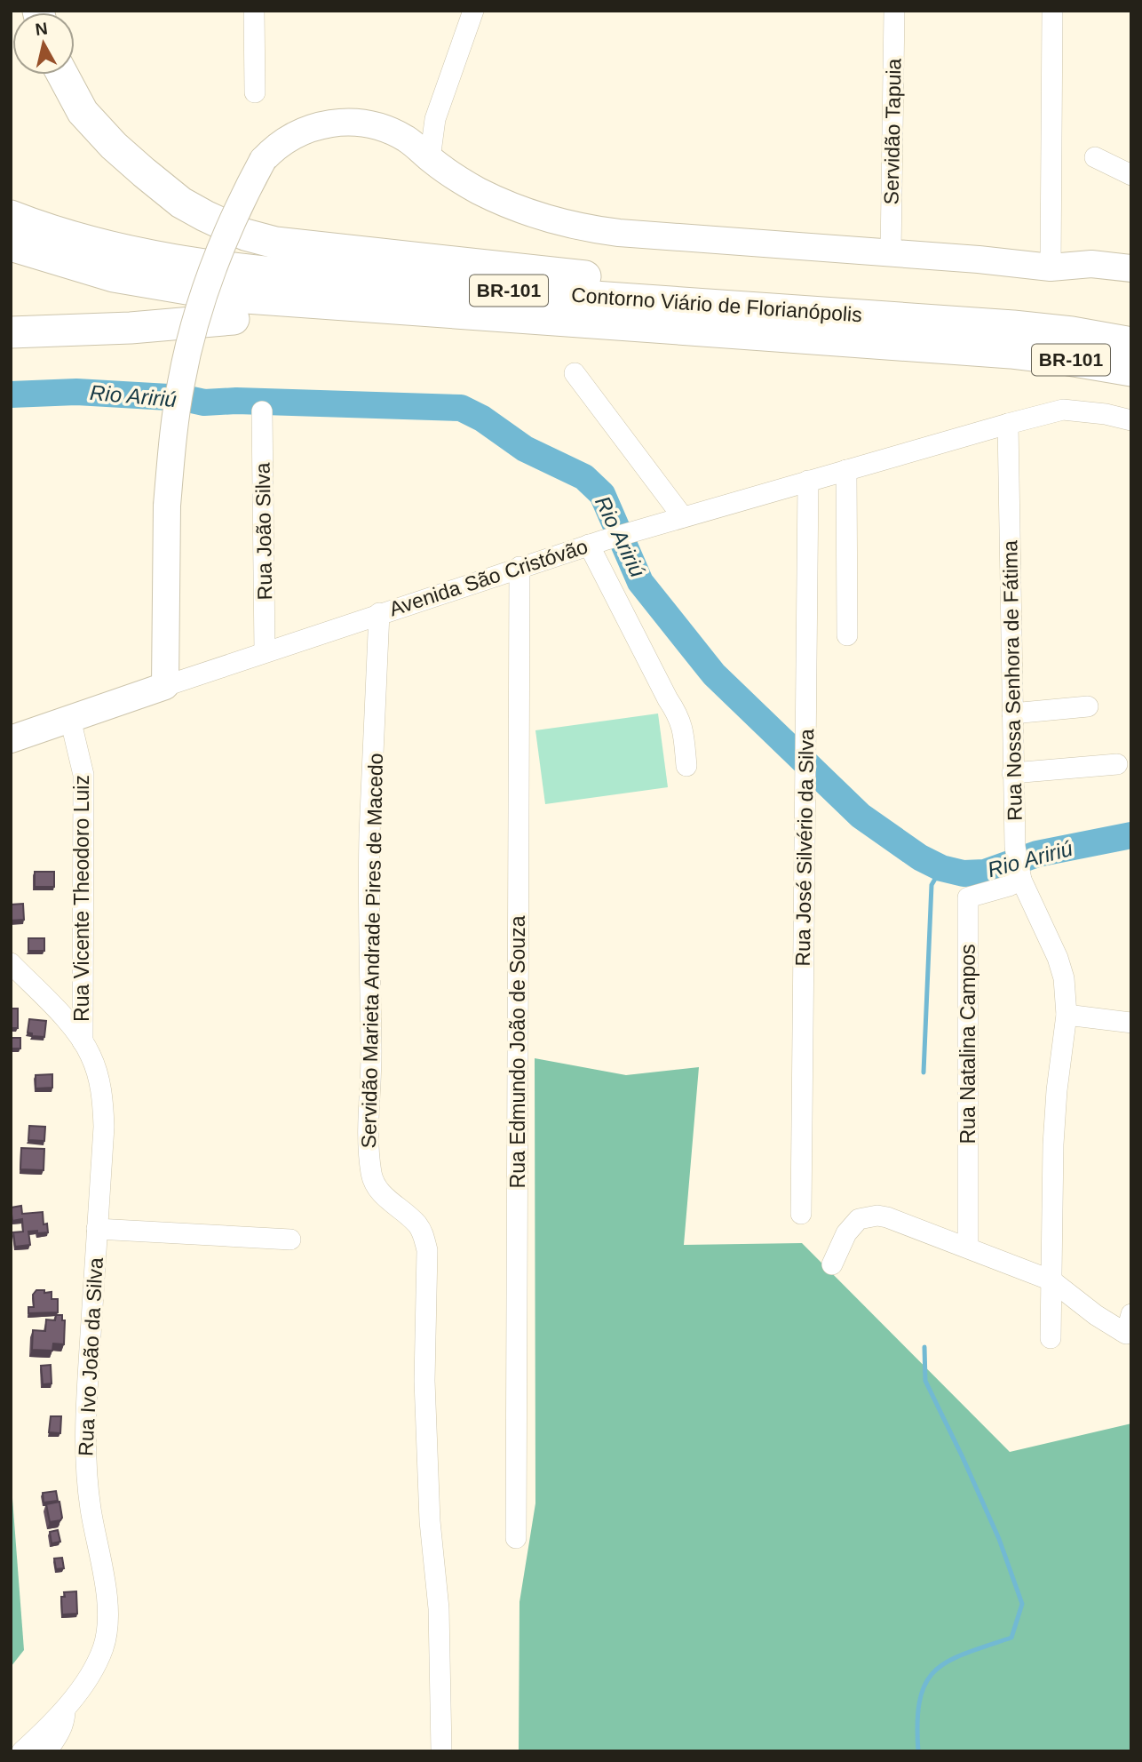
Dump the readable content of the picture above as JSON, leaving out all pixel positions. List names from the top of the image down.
{
  "streets": {
    "highway": ["BR-101", "Contorno Viário de Florianópolis"],
    "main road": ["Avenida São Cristóvão"],
    "street": [
      "Servidão Tapuia",
      "Rua João Silva",
      "Rua Nossa Senhora de Fátima",
      "Rua José Silvério da Silva",
      "Rua Vicente Theodoro Luiz",
      "Servidão Marieta Andrade Pires de Macedo",
      "Rua Natalina Campos",
      "Rua Edmundo João de Souza",
      "Rua Ivo João da Silva"
    ]
  },
  "crossings": [
    ["BR-101", "Contorno Viário de Florianópolis"],
    ["Rua João Silva", "Avenida São Cristóvão"],
    ["Avenida São Cristóvão", "Rua Nossa Senhora de Fátima"],
    ["Avenida São Cristóvão", "Rua José Silvério da Silva"],
    ["Avenida São Cristóvão", "Rua Vicente Theodoro Luiz"],
    ["Avenida São Cristóvão", "Servidão Marieta Andrade Pires de Macedo"],
    ["Avenida São Cristóvão", "Rua Edmundo João de Souza"],
    ["Rua Nossa Senhora de Fátima", "Rua Natalina Campos"],
    ["Rua Vicente Theodoro Luiz", "Rua Ivo João da Silva"]
  ],
  "water": ["Rio Aririú"],
  "north": "top"
}
